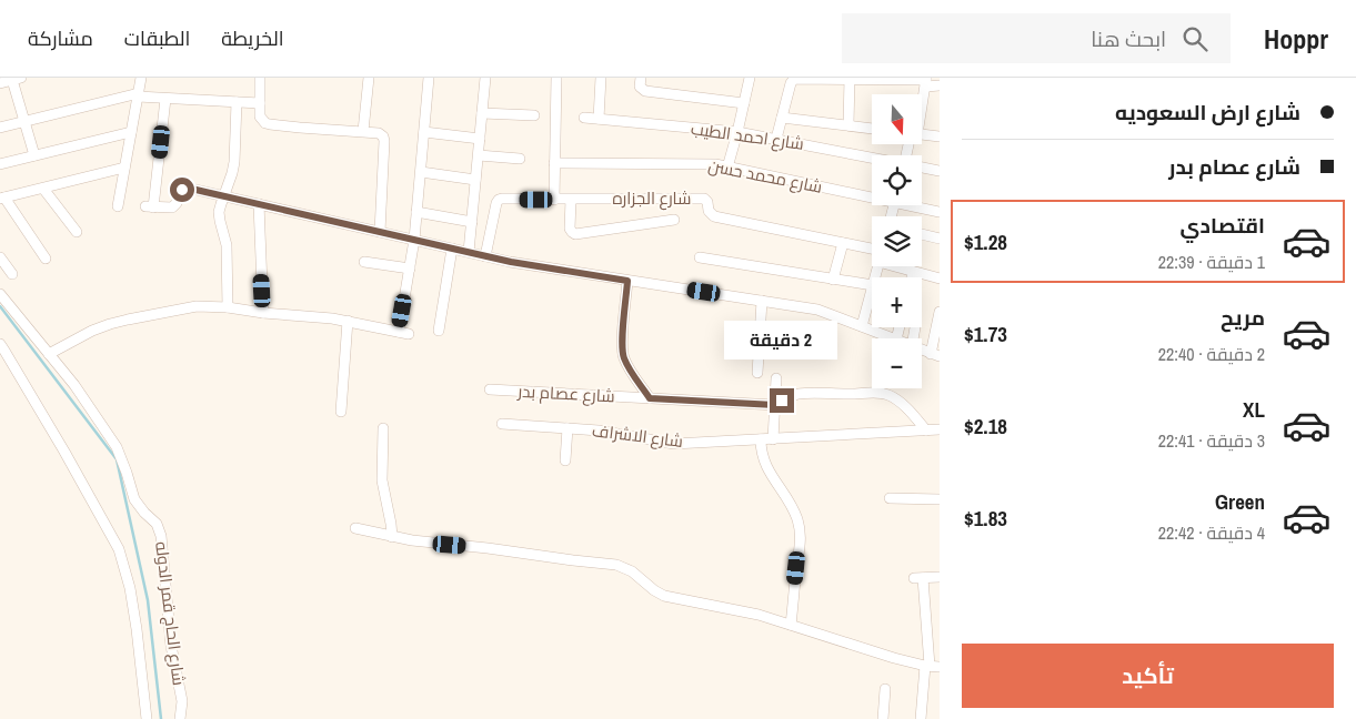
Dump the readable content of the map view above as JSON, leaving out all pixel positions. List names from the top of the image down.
{
  "streets": {
    "street": [
      "شارع احمد الطيب",
      "شارع محمد حسن",
      "شارع الجزاره",
      "شارع عصام بدر",
      "شارع الاشراف",
      "شارع الحاج قمر الدوله"
    ]
  },
  "crossings": [
    ["شارع عصام بدر", "شارع الاشراف"]
  ],
  "north": "bottom",
  "page": {
    "header": "Hoppr",
    "search": "ابحث هنا",
    "nav": ["الخريطة", "الطبقات", "مشاركة"],
    "banner": ["شارع ارض السعوديه", "شارع عصام بدر"],
    "map_buttons": ["+", "−"],
    "list": [
      {
        "name": "اقتصادي",
        "note": "1 دقيقة · 22:39",
        "value": "$1.28"
      },
      {
        "name": "مريح",
        "note": "2 دقيقة · 22:40",
        "value": "$1.73"
      },
      {
        "name": "XL",
        "note": "3 دقيقة · 22:41",
        "value": "$2.18"
      },
      {
        "name": "Green",
        "note": "4 دقيقة · 22:42",
        "value": "$1.83"
      }
    ],
    "bubble": "2 دقيقة",
    "buttons": "تأكيد"
  }
}
